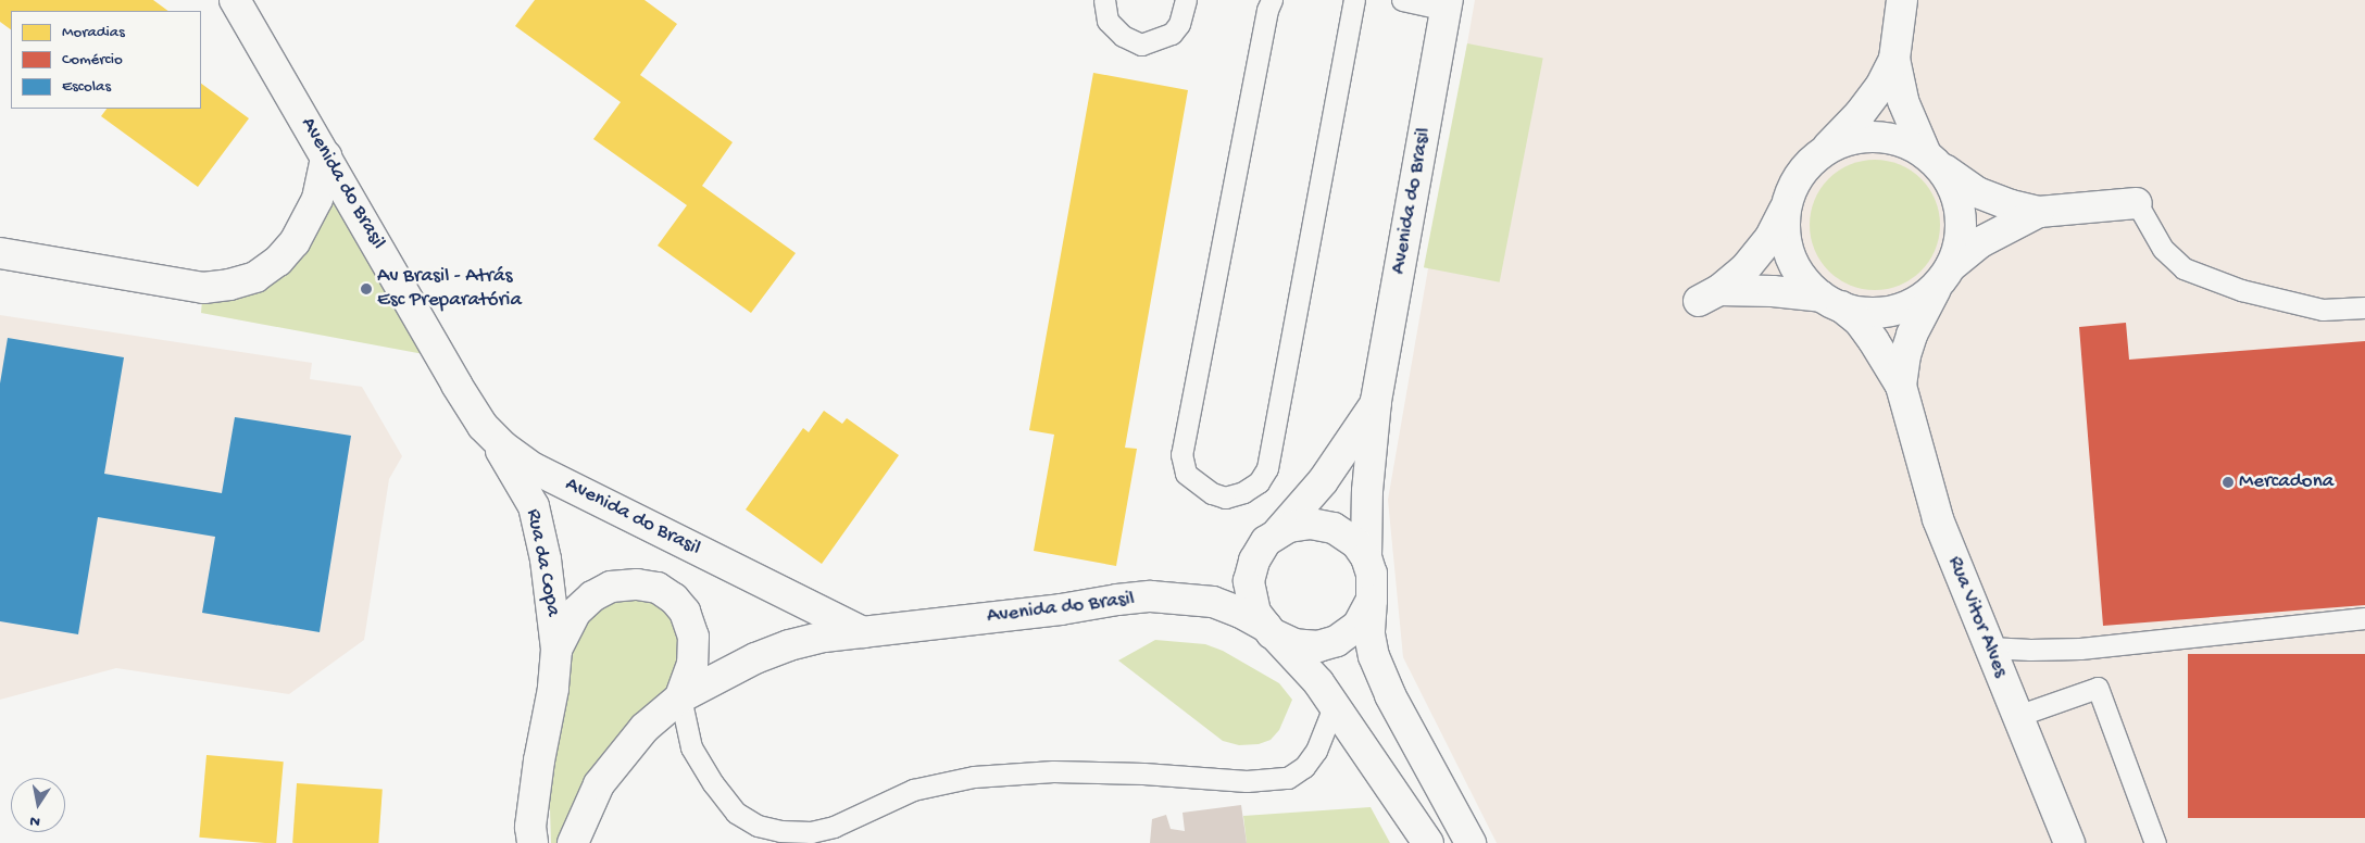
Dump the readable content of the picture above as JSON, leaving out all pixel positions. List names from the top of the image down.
{
  "streets": {
    "street": ["Avenida do Brasil", "Rua da Copa", "Rua Vitor Alves"]
  },
  "crossings": [
    ["Avenida do Brasil", "Rua da Copa"]
  ],
  "places": ["Av Brasil - Atrás Esc Preparatória", "Mercadona"],
  "legend": ["Moradias", "Comércio", "Escolas"],
  "north": "bottom"
}
